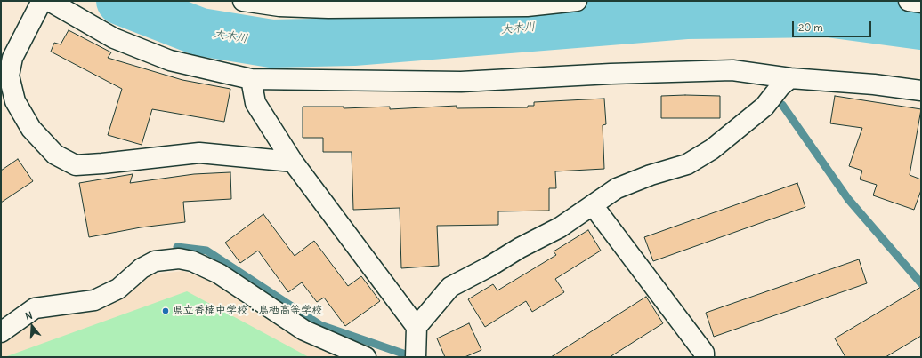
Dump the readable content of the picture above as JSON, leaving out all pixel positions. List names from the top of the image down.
{
  "water": ["大木川"],
  "places": ["県立香楠中学校・鳥栖高等学校"],
  "scale_bar": "20 m",
  "north": "top"
}
